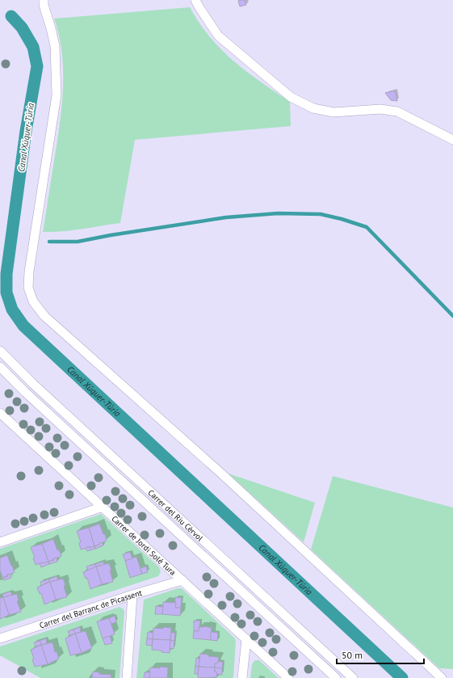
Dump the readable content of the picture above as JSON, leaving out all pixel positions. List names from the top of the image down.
{
  "streets": {
    "street": ["Carrer del Riu Cèrvol", "Carrer de Jordi Solé Tura", "Carrer del Barranc de Picassent"]
  },
  "crossings": [
    ["Carrer de Jordi Solé Tura", "Carrer del Barranc de Picassent"]
  ],
  "water": ["Canal Xúquer-Túria"],
  "scale_bar": "50 m"
}
